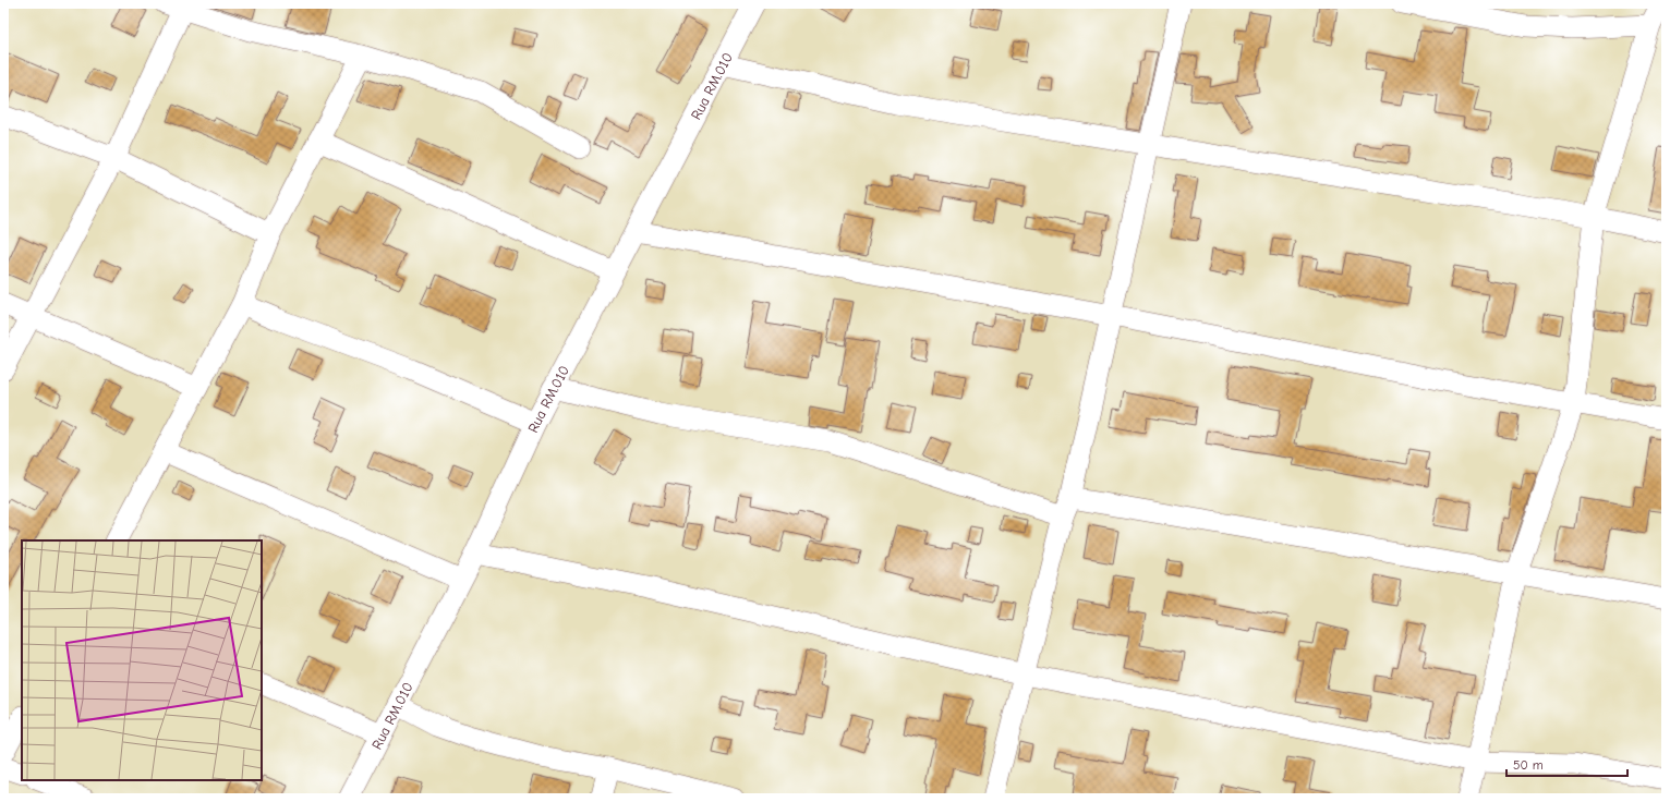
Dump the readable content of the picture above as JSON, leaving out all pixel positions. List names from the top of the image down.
{
  "streets": {
    "street": ["Rua RM.010"]
  },
  "scale_bar": "50 m"
}
